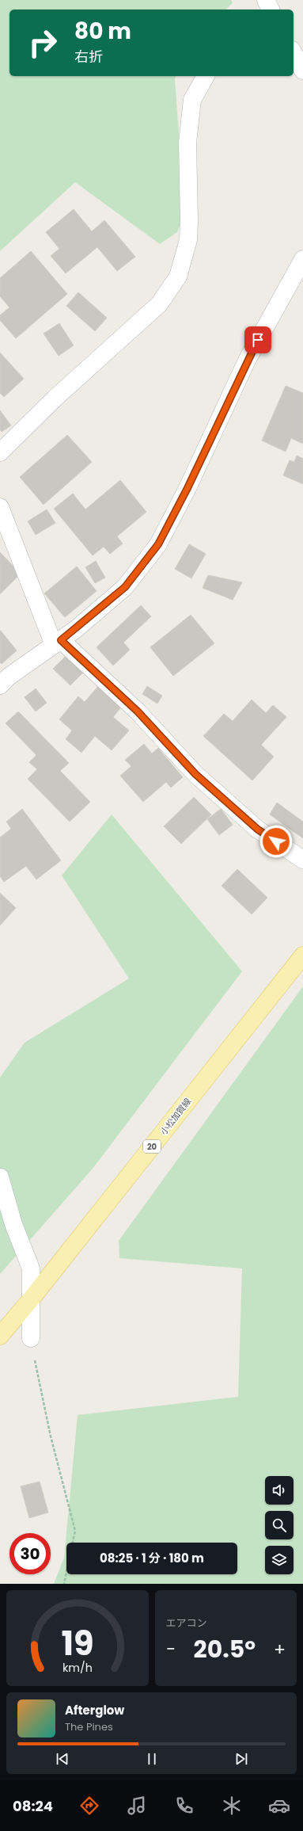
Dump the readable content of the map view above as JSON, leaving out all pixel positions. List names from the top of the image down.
{
  "streets": {
    "main road": ["小松加賀線", "20"]
  },
  "page": {
    "turn": ["80 m", "右折"],
    "limit": "30",
    "trip": "08:25 · 1 分 · 180 m",
    "tile": "エアコン",
    "heat": ["−", "20.5°", "+"],
    "song": ["Afterglow", "The Pines"],
    "tabs": "08:24",
    "gauge": ["19", "km/h"]
  }
}
